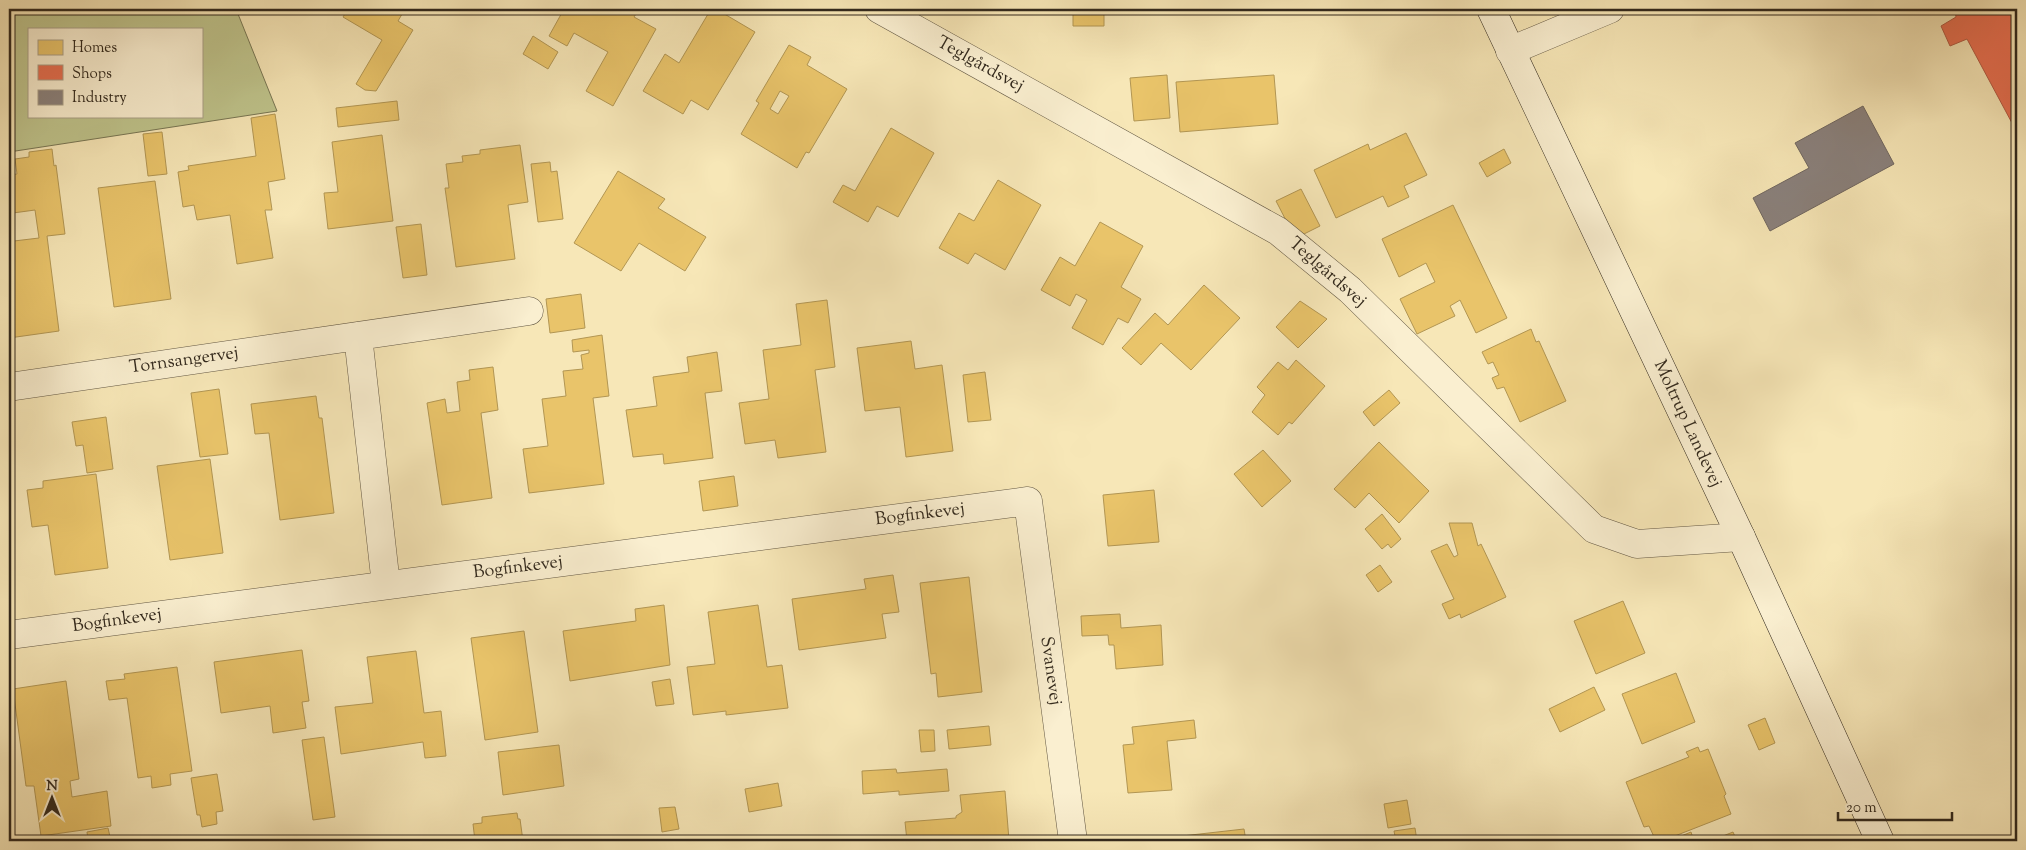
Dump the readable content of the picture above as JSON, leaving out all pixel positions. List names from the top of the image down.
{
  "streets": {
    "street": [
      "Teglgårdsvej",
      "Tornsangervej",
      "Moltrup Landevej",
      "Bogfinkevej",
      "Svanevej"
    ]
  },
  "crossings": [
    ["Teglgårdsvej", "Moltrup Landevej"],
    ["Bogfinkevej", "Svanevej"]
  ],
  "legend": ["Homes", "Shops", "Industry"],
  "scale_bar": "20 m",
  "north": "top"
}
